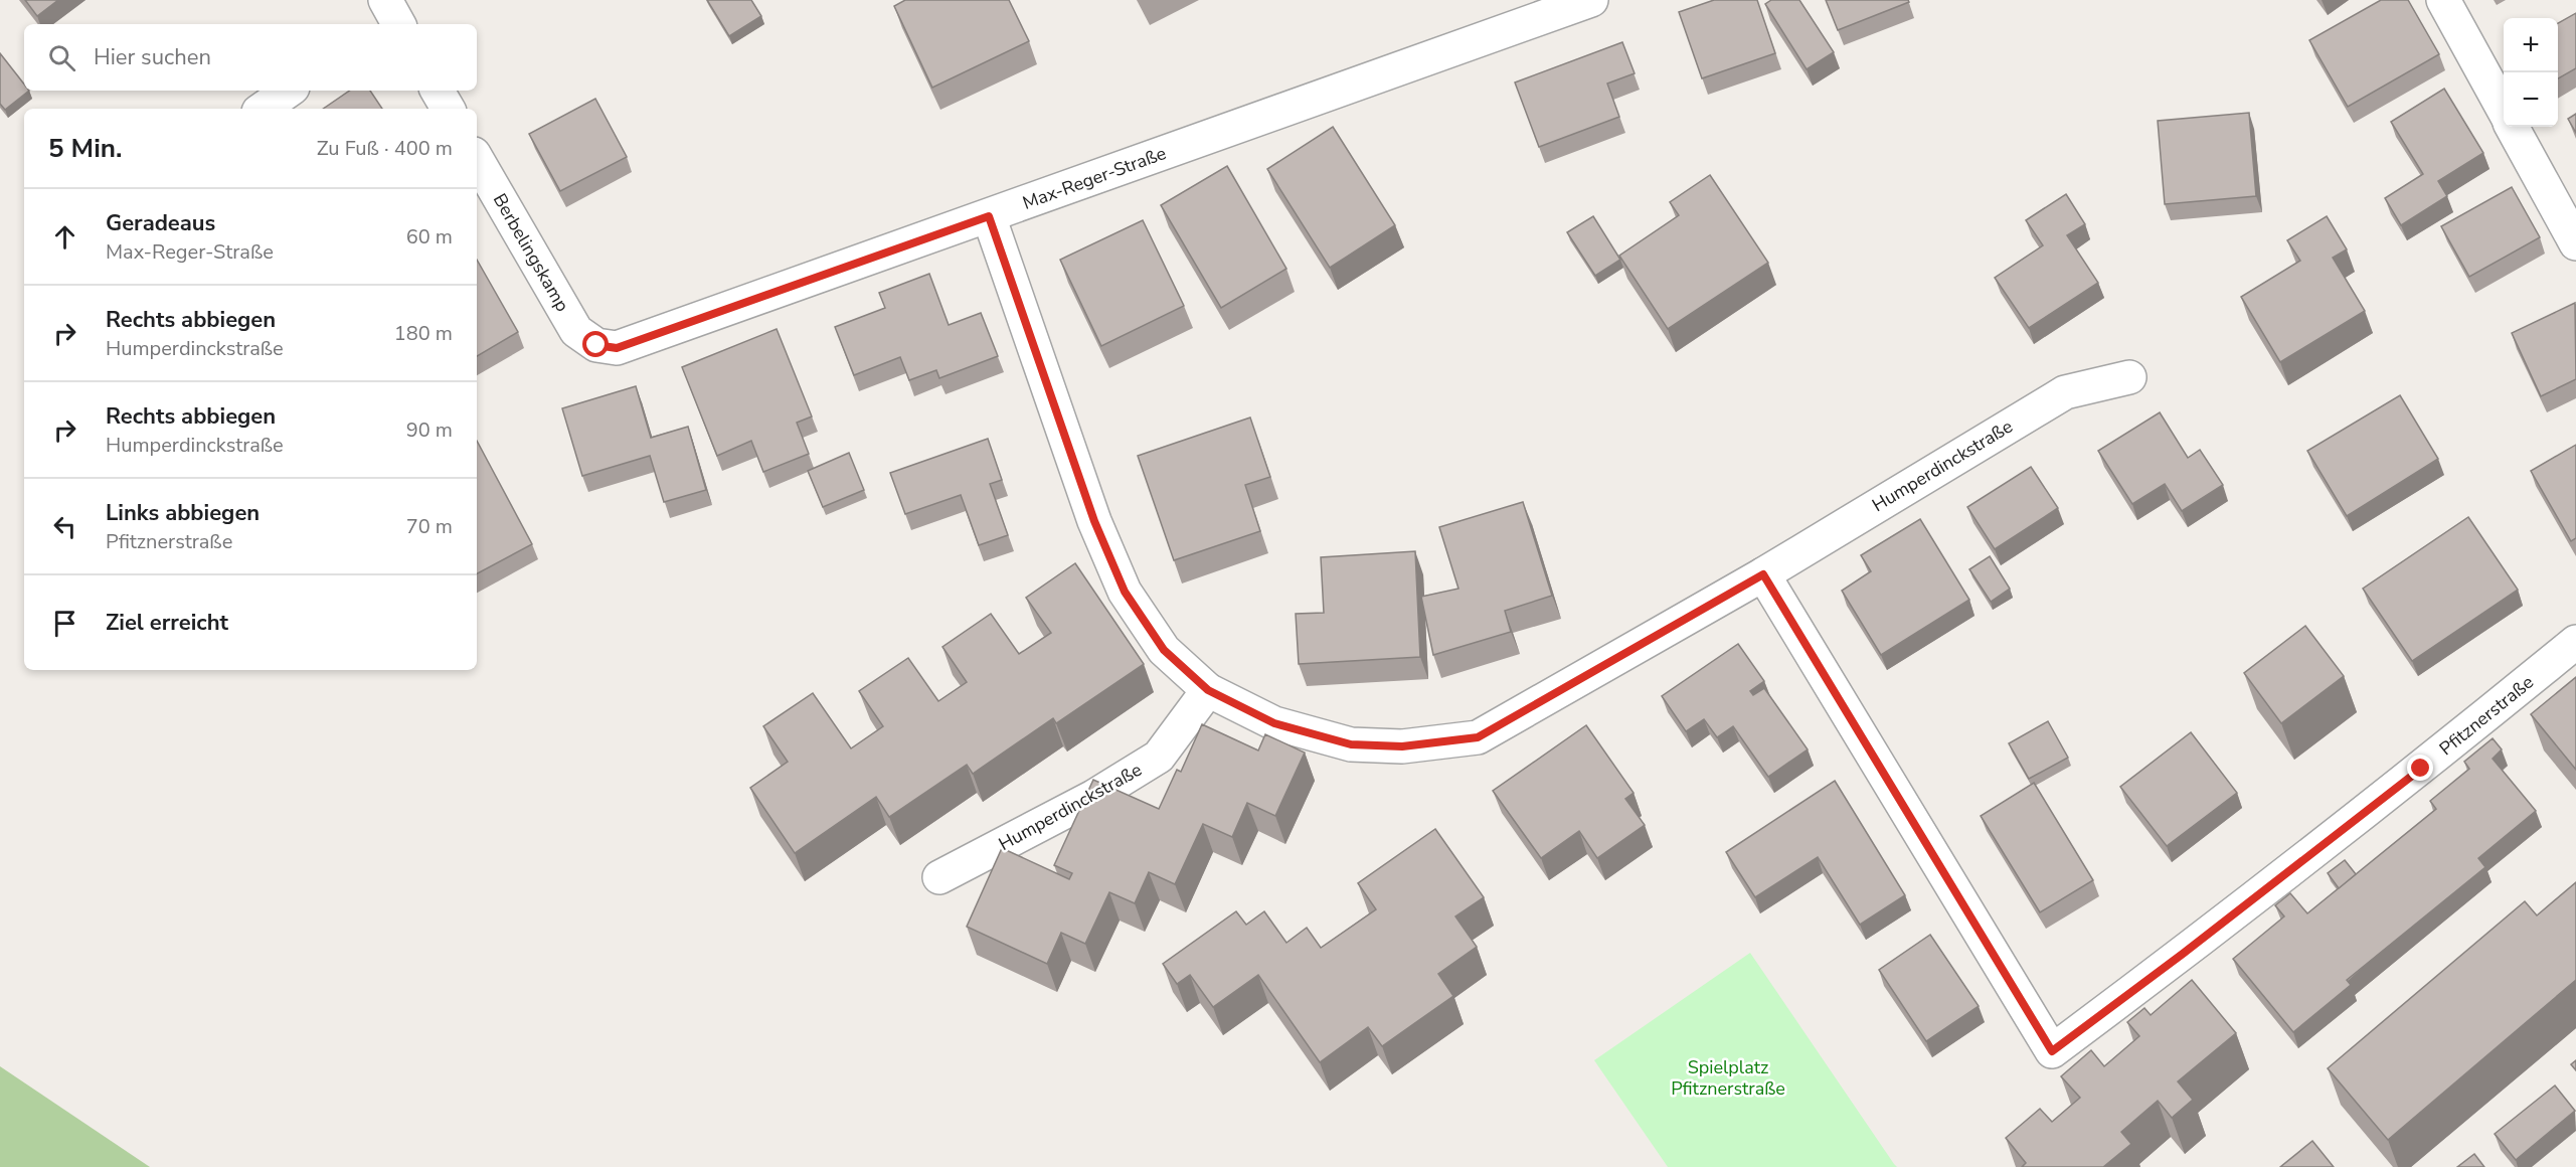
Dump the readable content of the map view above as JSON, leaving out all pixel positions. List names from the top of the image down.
{
  "streets": {
    "street": [
      "Max-Reger-Straße",
      "Berbelingskamp",
      "Humperdinckstraße",
      "Pfitznerstraße"
    ]
  },
  "crossings": [
    ["Max-Reger-Straße", "Berbelingskamp"],
    ["Max-Reger-Straße", "Humperdinckstraße"],
    ["Humperdinckstraße", "Pfitznerstraße"]
  ],
  "parks": ["Spielplatz Pfitznerstraße"],
  "page": {
    "map_buttons": ["+", "−"],
    "search": "Hier suchen",
    "heading": ["5 Min.", "Zu Fuß · 400 m"],
    "list": [
      ["Geradeaus", "Max-Reger-Straße", "60 m"],
      ["Rechts abbiegen", "Humperdinckstraße", "180 m"],
      ["Rechts abbiegen", "Humperdinckstraße", "90 m"],
      ["Links abbiegen", "Pfitznerstraße", "70 m"],
      "Ziel erreicht"
    ]
  }
}
